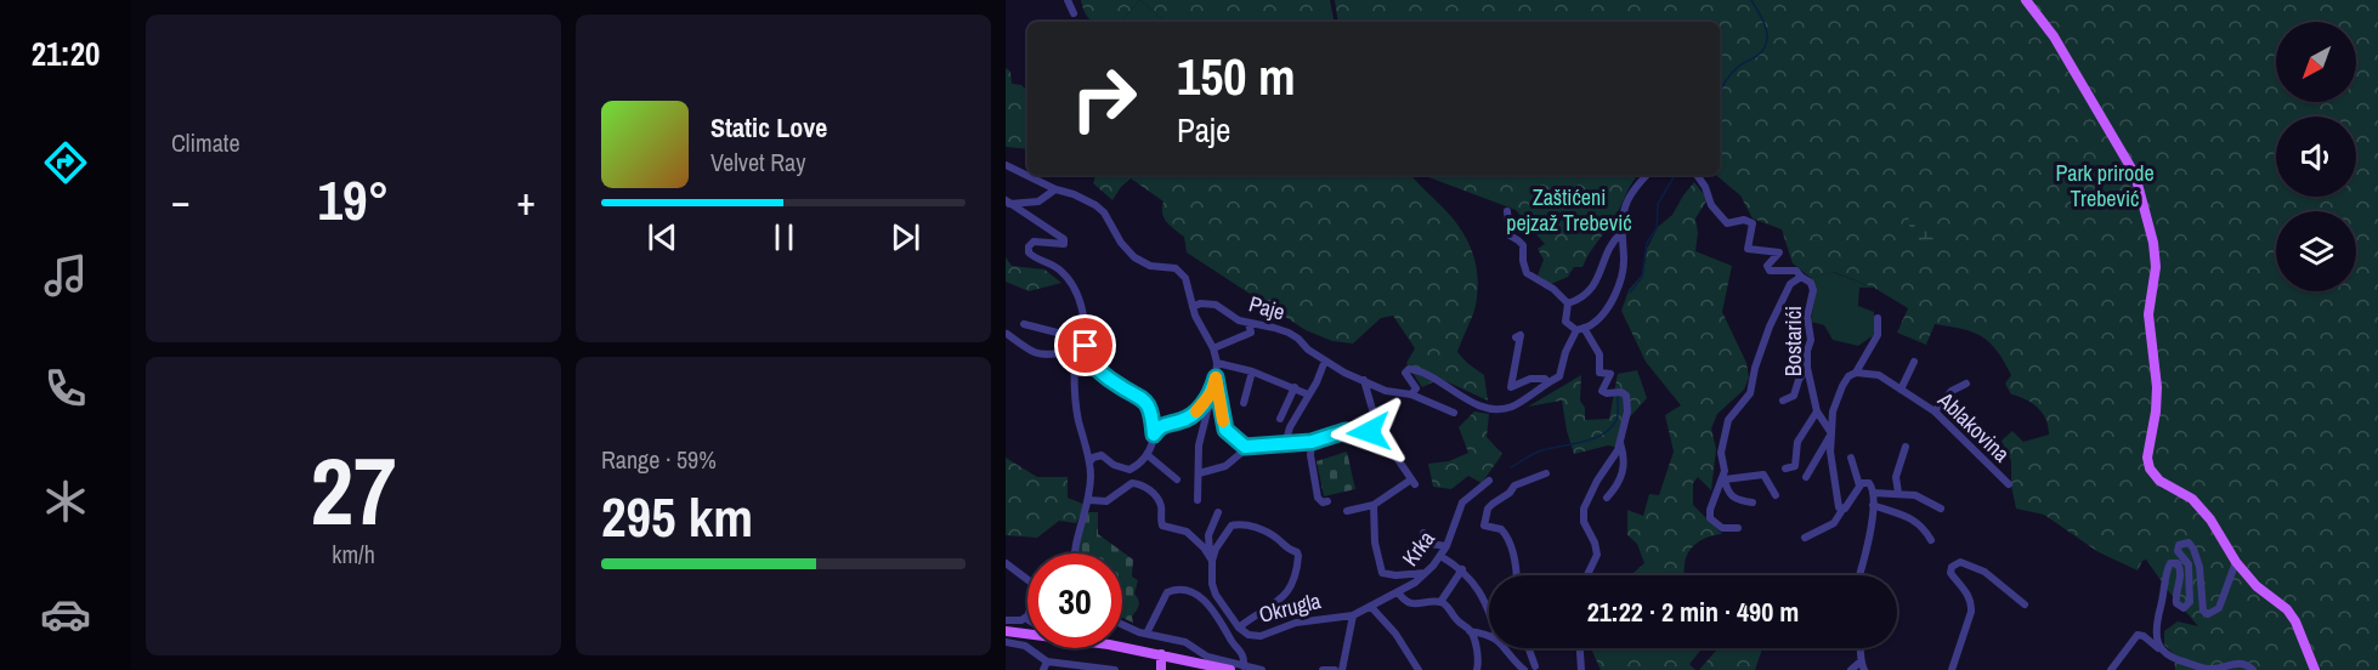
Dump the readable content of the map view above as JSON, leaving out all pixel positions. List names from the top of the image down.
{
  "streets": {
    "street": [
      "Paje",
      "Bostarići",
      "Ablakovina",
      "Krka",
      "Okrugla"
    ]
  },
  "crossings": [
    ["Krka", "Okrugla"]
  ],
  "parks": ["Park prirode Trebević", "Zaštićeni pejzaž Trebević"],
  "north": "bottom left",
  "page": {
    "tabs": "21:20",
    "tile": [
      "Climate",
      ["27", "km/h"],
      ["Range · 59%", "295 km"]
    ],
    "turn": ["150 m", "Paje"],
    "song": ["Static Love", "Velvet Ray"],
    "heat": ["−", "19°", "+"],
    "limit": "30",
    "trip": "21:22 · 2 min · 490 m"
  }
}
